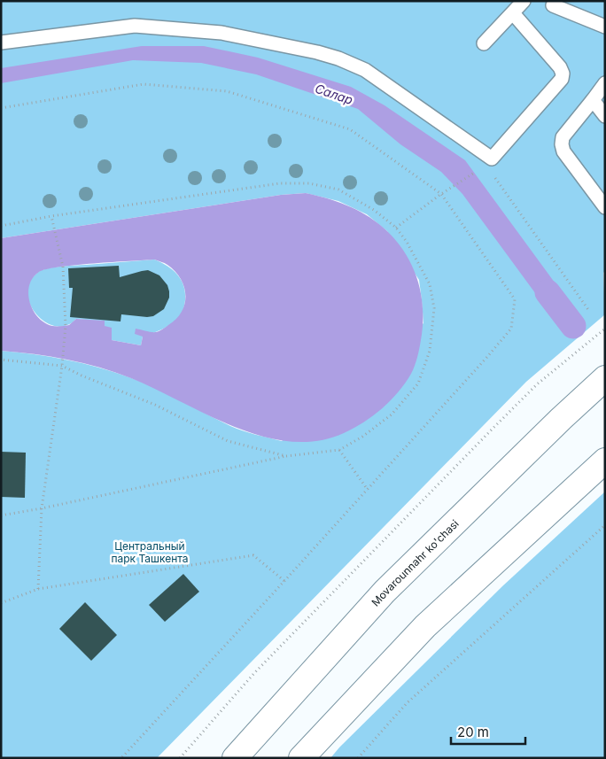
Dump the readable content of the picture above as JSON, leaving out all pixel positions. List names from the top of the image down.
{
  "streets": {
    "street": ["Movarounnahr ko'chasi"]
  },
  "water": ["Салар"],
  "parks": ["Центральный парк Ташкента"],
  "scale_bar": "20 m"
}
